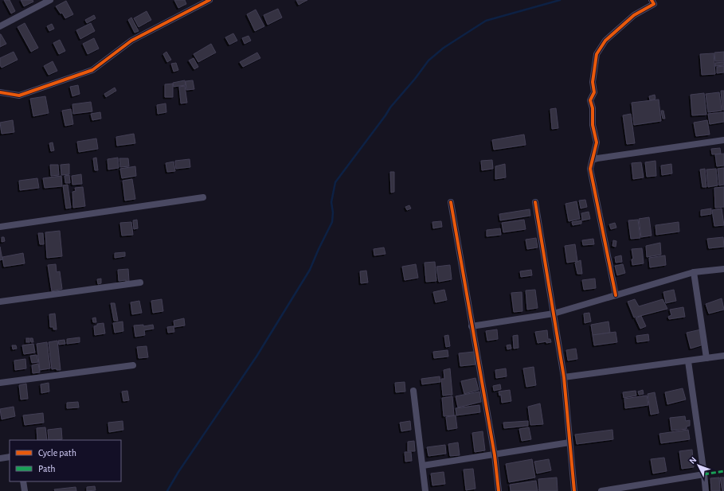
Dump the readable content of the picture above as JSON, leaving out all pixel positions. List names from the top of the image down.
{
  "legend": ["Cycle path", "Path"],
  "north": "top left"
}
